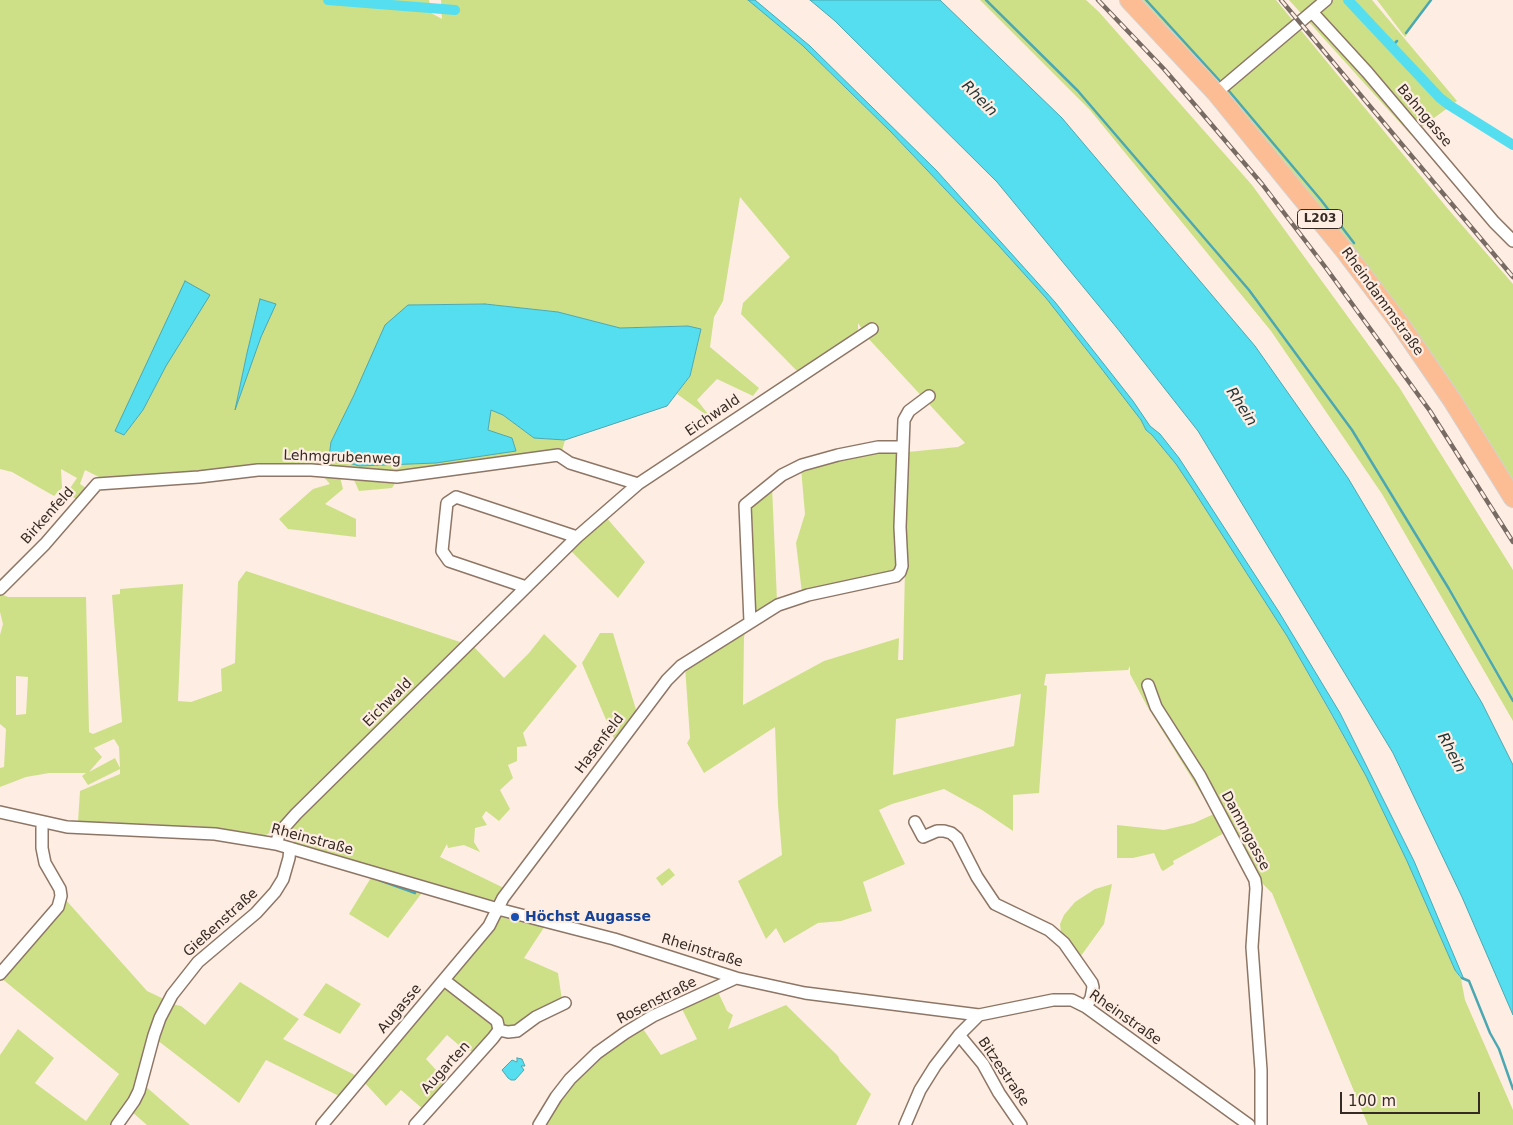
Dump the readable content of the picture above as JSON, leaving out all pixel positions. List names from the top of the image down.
{
  "streets": {
    "main road": ["L203", "Rheindammstraße"],
    "street": [
      "Bahngasse",
      "Eichwald",
      "Lehmgrubenweg",
      "Birkenfeld",
      "Hasenfeld",
      "Dammgasse",
      "Rheinstraße",
      "Gießenstraße",
      "Rosenstraße",
      "Augasse",
      "Augarten",
      "Bitzestraße"
    ]
  },
  "crossings": [
    ["L203", "Rheindammstraße"],
    ["Eichwald", "Lehmgrubenweg"],
    ["Eichwald", "Rheinstraße"],
    ["Lehmgrubenweg", "Birkenfeld"],
    ["Hasenfeld", "Rheinstraße"],
    ["Hasenfeld", "Augasse"],
    ["Rheinstraße", "Gießenstraße"],
    ["Rheinstraße", "Rosenstraße"],
    ["Rheinstraße", "Augasse"],
    ["Rheinstraße", "Bitzestraße"]
  ],
  "water": ["Rhein"],
  "places": ["Höchst Augasse"],
  "scale_bar": "100 m"
}
